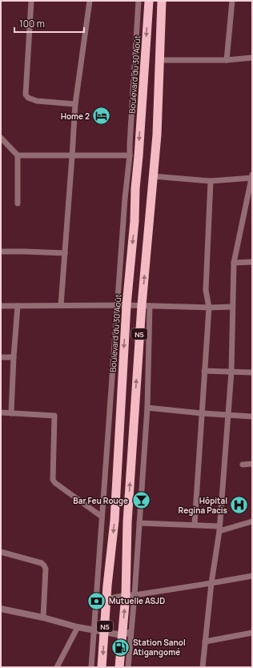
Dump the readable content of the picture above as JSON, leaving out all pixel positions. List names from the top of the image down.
{
  "streets": {
    "highway": ["Boulevard du 30 Août", "N5"]
  },
  "places": {
    "hotel": ["Home 2"],
    "bar": ["Bar Feu Rouge"],
    "hospital": ["Hôpital Regina Pacis"],
    "bank": ["Mutuelle ASJD"],
    "fuel station": ["Station Sanol Atigangomé"]
  },
  "scale_bar": "100 m"
}
